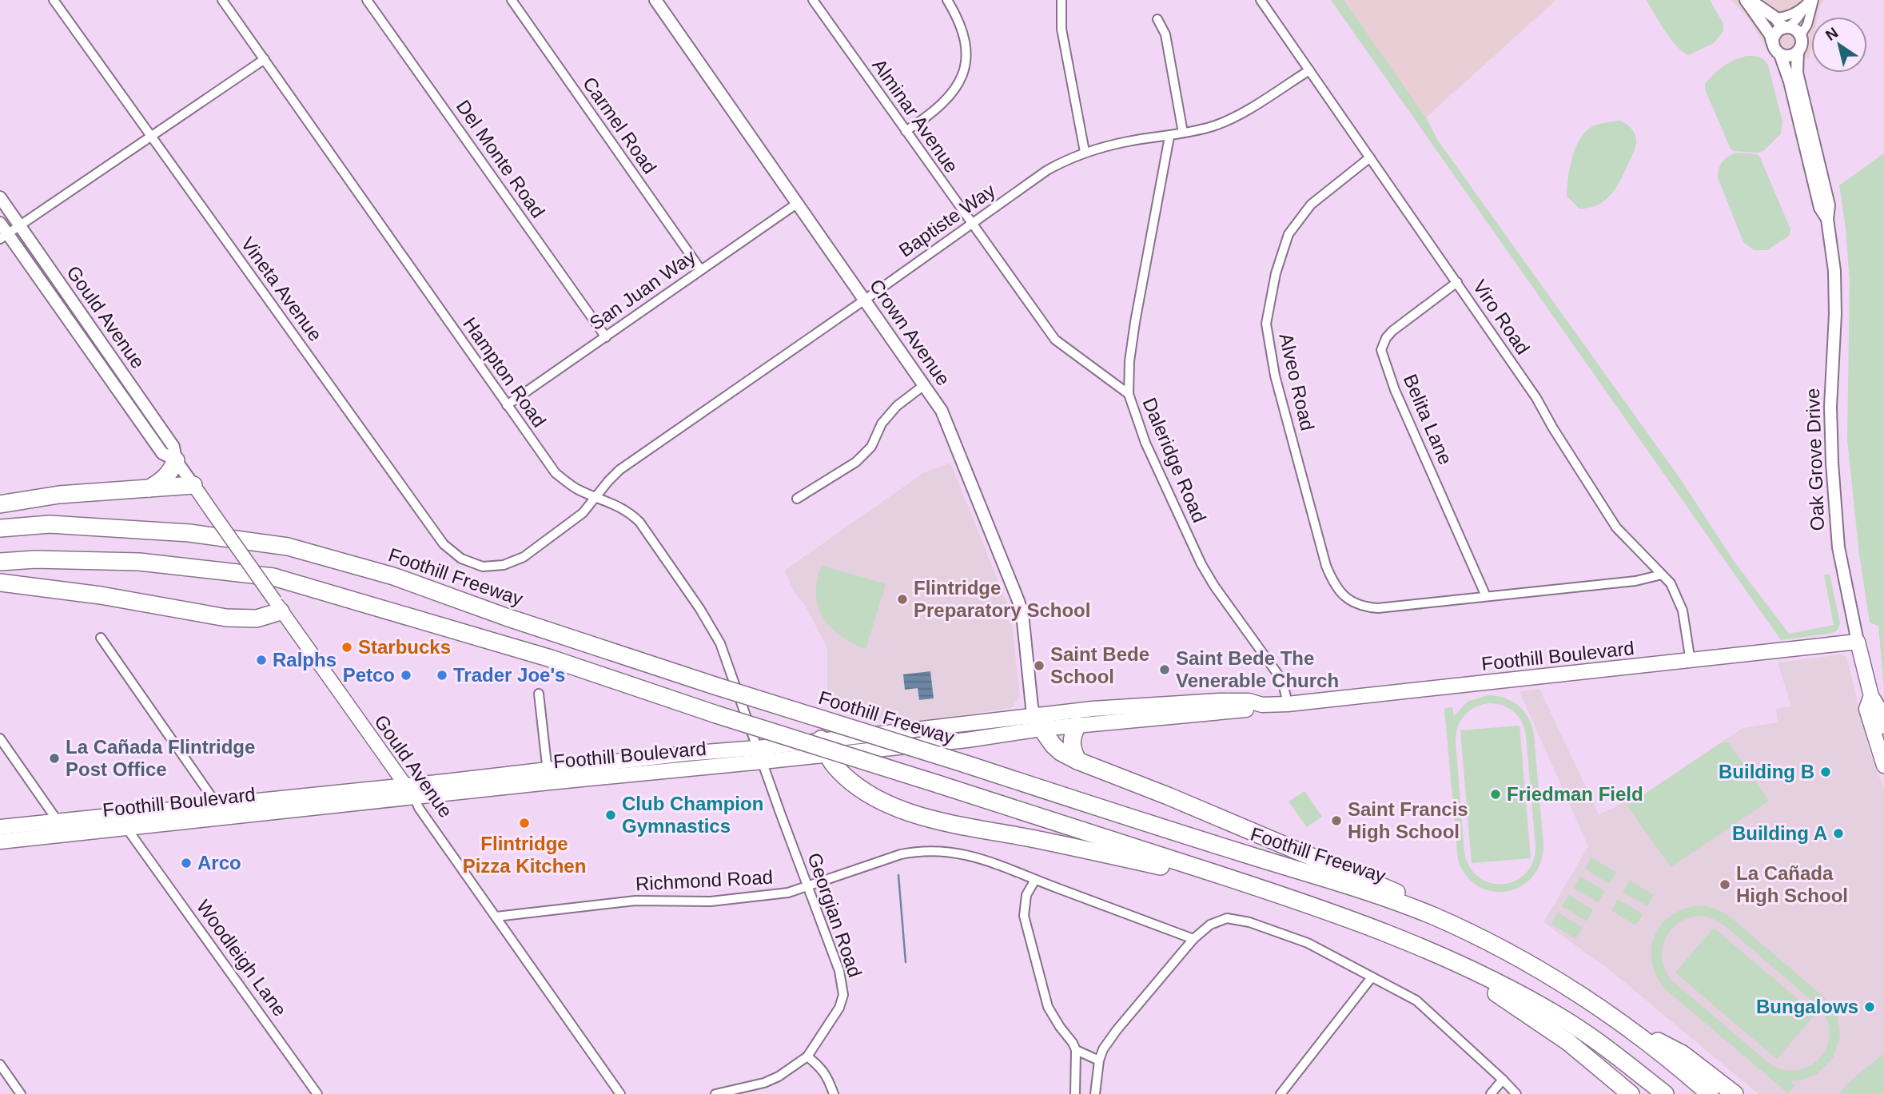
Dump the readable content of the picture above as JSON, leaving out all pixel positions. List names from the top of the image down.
{
  "streets": {
    "highway": ["Foothill Freeway"],
    "main road": ["Gould Avenue", "Oak Grove Drive", "Foothill Boulevard"],
    "street": [
      "Alminar Avenue",
      "Carmel Road",
      "Del Monte Road",
      "Baptiste Way",
      "Vineta Avenue",
      "San Juan Way",
      "Viro Road",
      "Crown Avenue",
      "Hampton Road",
      "Alveo Road",
      "Belita Lane",
      "Daleridge Road",
      "Richmond Road",
      "Georgian Road",
      "Woodleigh Lane"
    ]
  },
  "crossings": [
    ["Alminar Avenue", "Baptiste Way"],
    ["Alminar Avenue", "Daleridge Road"],
    ["Carmel Road", "San Juan Way"],
    ["Del Monte Road", "San Juan Way"],
    ["Baptiste Way", "Vineta Avenue"],
    ["Baptiste Way", "Viro Road"],
    ["Baptiste Way", "Crown Avenue"],
    ["Baptiste Way", "Hampton Road"],
    ["Baptiste Way", "Daleridge Road"],
    ["San Juan Way", "Crown Avenue"],
    ["San Juan Way", "Hampton Road"],
    ["Gould Avenue", "Foothill Boulevard"],
    ["Gould Avenue", "Richmond Road"],
    ["Viro Road", "Alveo Road"],
    ["Viro Road", "Belita Lane"],
    ["Viro Road", "Foothill Boulevard"],
    ["Crown Avenue", "Foothill Boulevard"],
    ["Hampton Road", "Foothill Boulevard"],
    ["Hampton Road", "Georgian Road"],
    ["Alveo Road", "Belita Lane"],
    ["Oak Grove Drive", "Foothill Boulevard"],
    ["Daleridge Road", "Foothill Boulevard"],
    ["Foothill Boulevard", "Georgian Road"],
    ["Foothill Boulevard", "Woodleigh Lane"],
    ["Richmond Road", "Georgian Road"]
  ],
  "places": [
    "Flintridge Preparatory School",
    "Starbucks",
    "Ralphs",
    "Saint Bede School",
    "Saint Bede The Venerable Church",
    "Petco",
    "Trader Joe's",
    "La Cañada Flintridge Post Office",
    "Building B",
    "Friedman Field",
    "Club Champion Gymnastics",
    "Saint Francis High School",
    "Flintridge Pizza Kitchen",
    "Building A",
    "Arco",
    "La Cañada High School",
    "Bungalows"
  ],
  "north": "top left"
}
